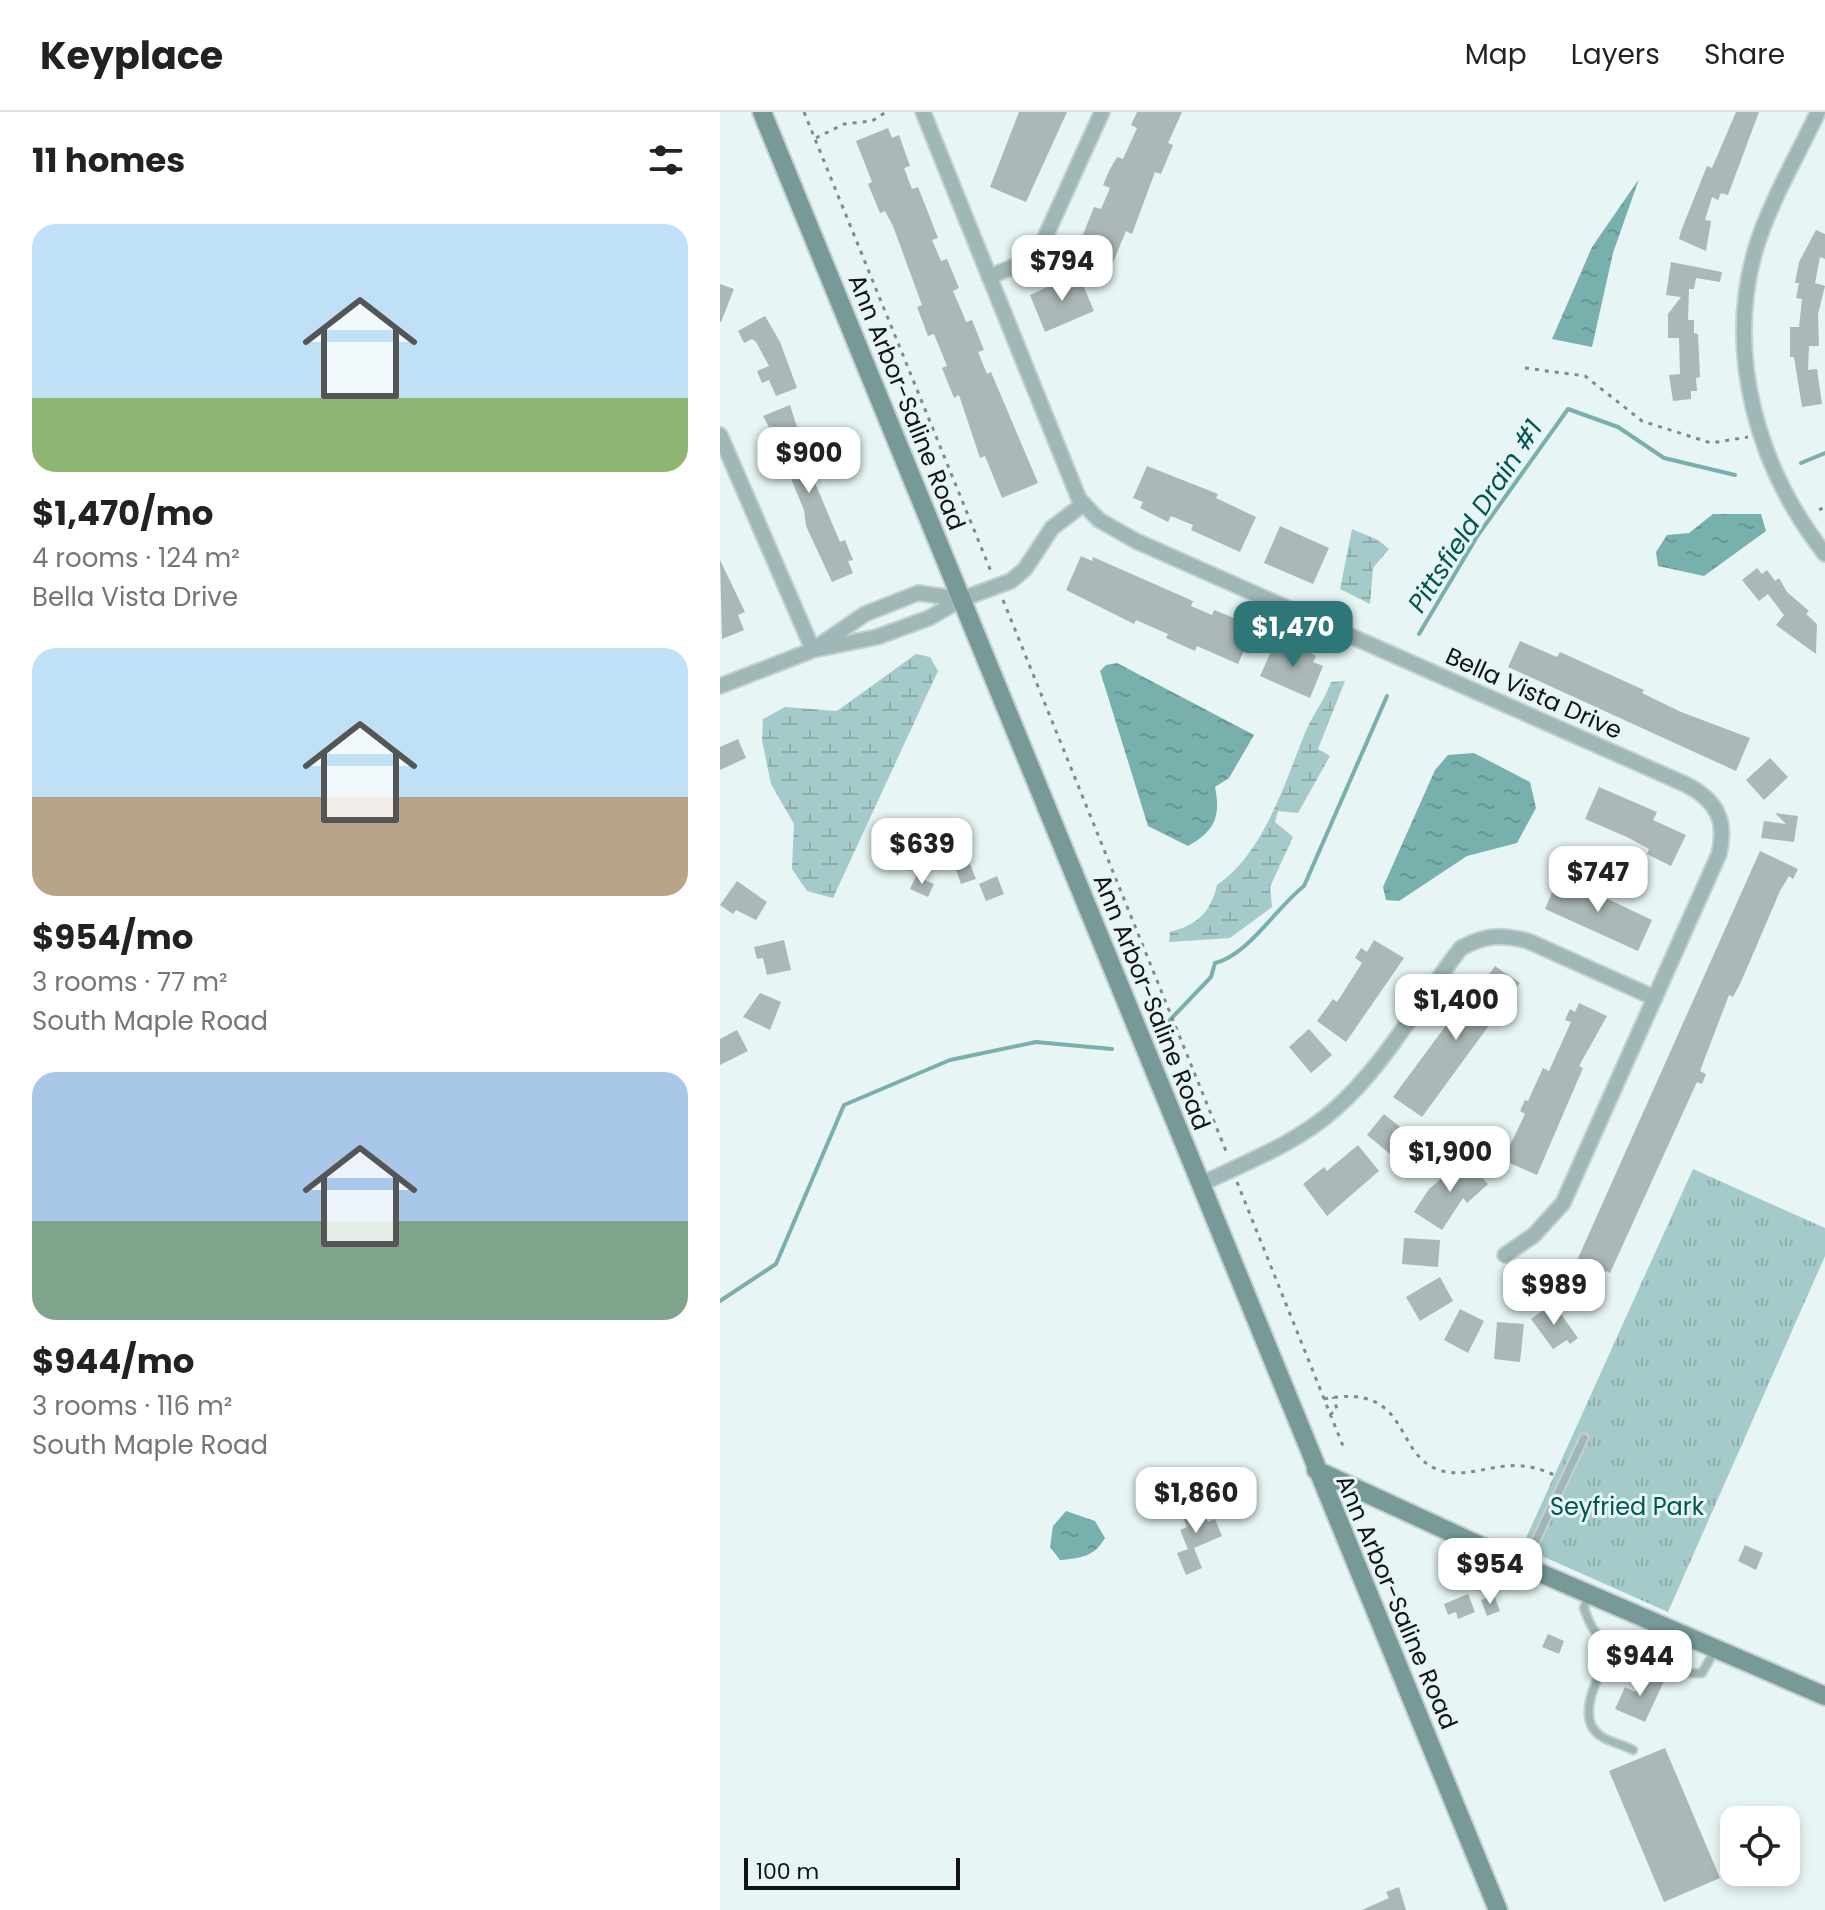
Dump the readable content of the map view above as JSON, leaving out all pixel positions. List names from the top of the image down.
{
  "streets": {
    "main road": ["Ann Arbor-Saline Road"],
    "street": ["Bella Vista Drive"]
  },
  "water": ["Pittsfield Drain #1"],
  "parks": ["Seyfried Park"],
  "scale_bar": "100 m",
  "page": {
    "header": "Keyplace",
    "nav": ["Map", "Layers", "Share"],
    "heading": "11 homes",
    "list": [
      {
        "name": "$1,470/mo",
        "note": "4 rooms · 124 m² · Bella Vista Drive"
      },
      {
        "name": "$954/mo",
        "note": "3 rooms · 77 m² · South Maple Road"
      },
      {
        "name": "$944/mo",
        "note": "3 rooms · 116 m² · South Maple Road"
      }
    ],
    "price": [
      "$794",
      "$900",
      "$1,470",
      "$639",
      "$747",
      "$1,400",
      "$1,900",
      "$989",
      "$1,860",
      "$954",
      "$944"
    ],
    "scale": "100 m"
  }
}
